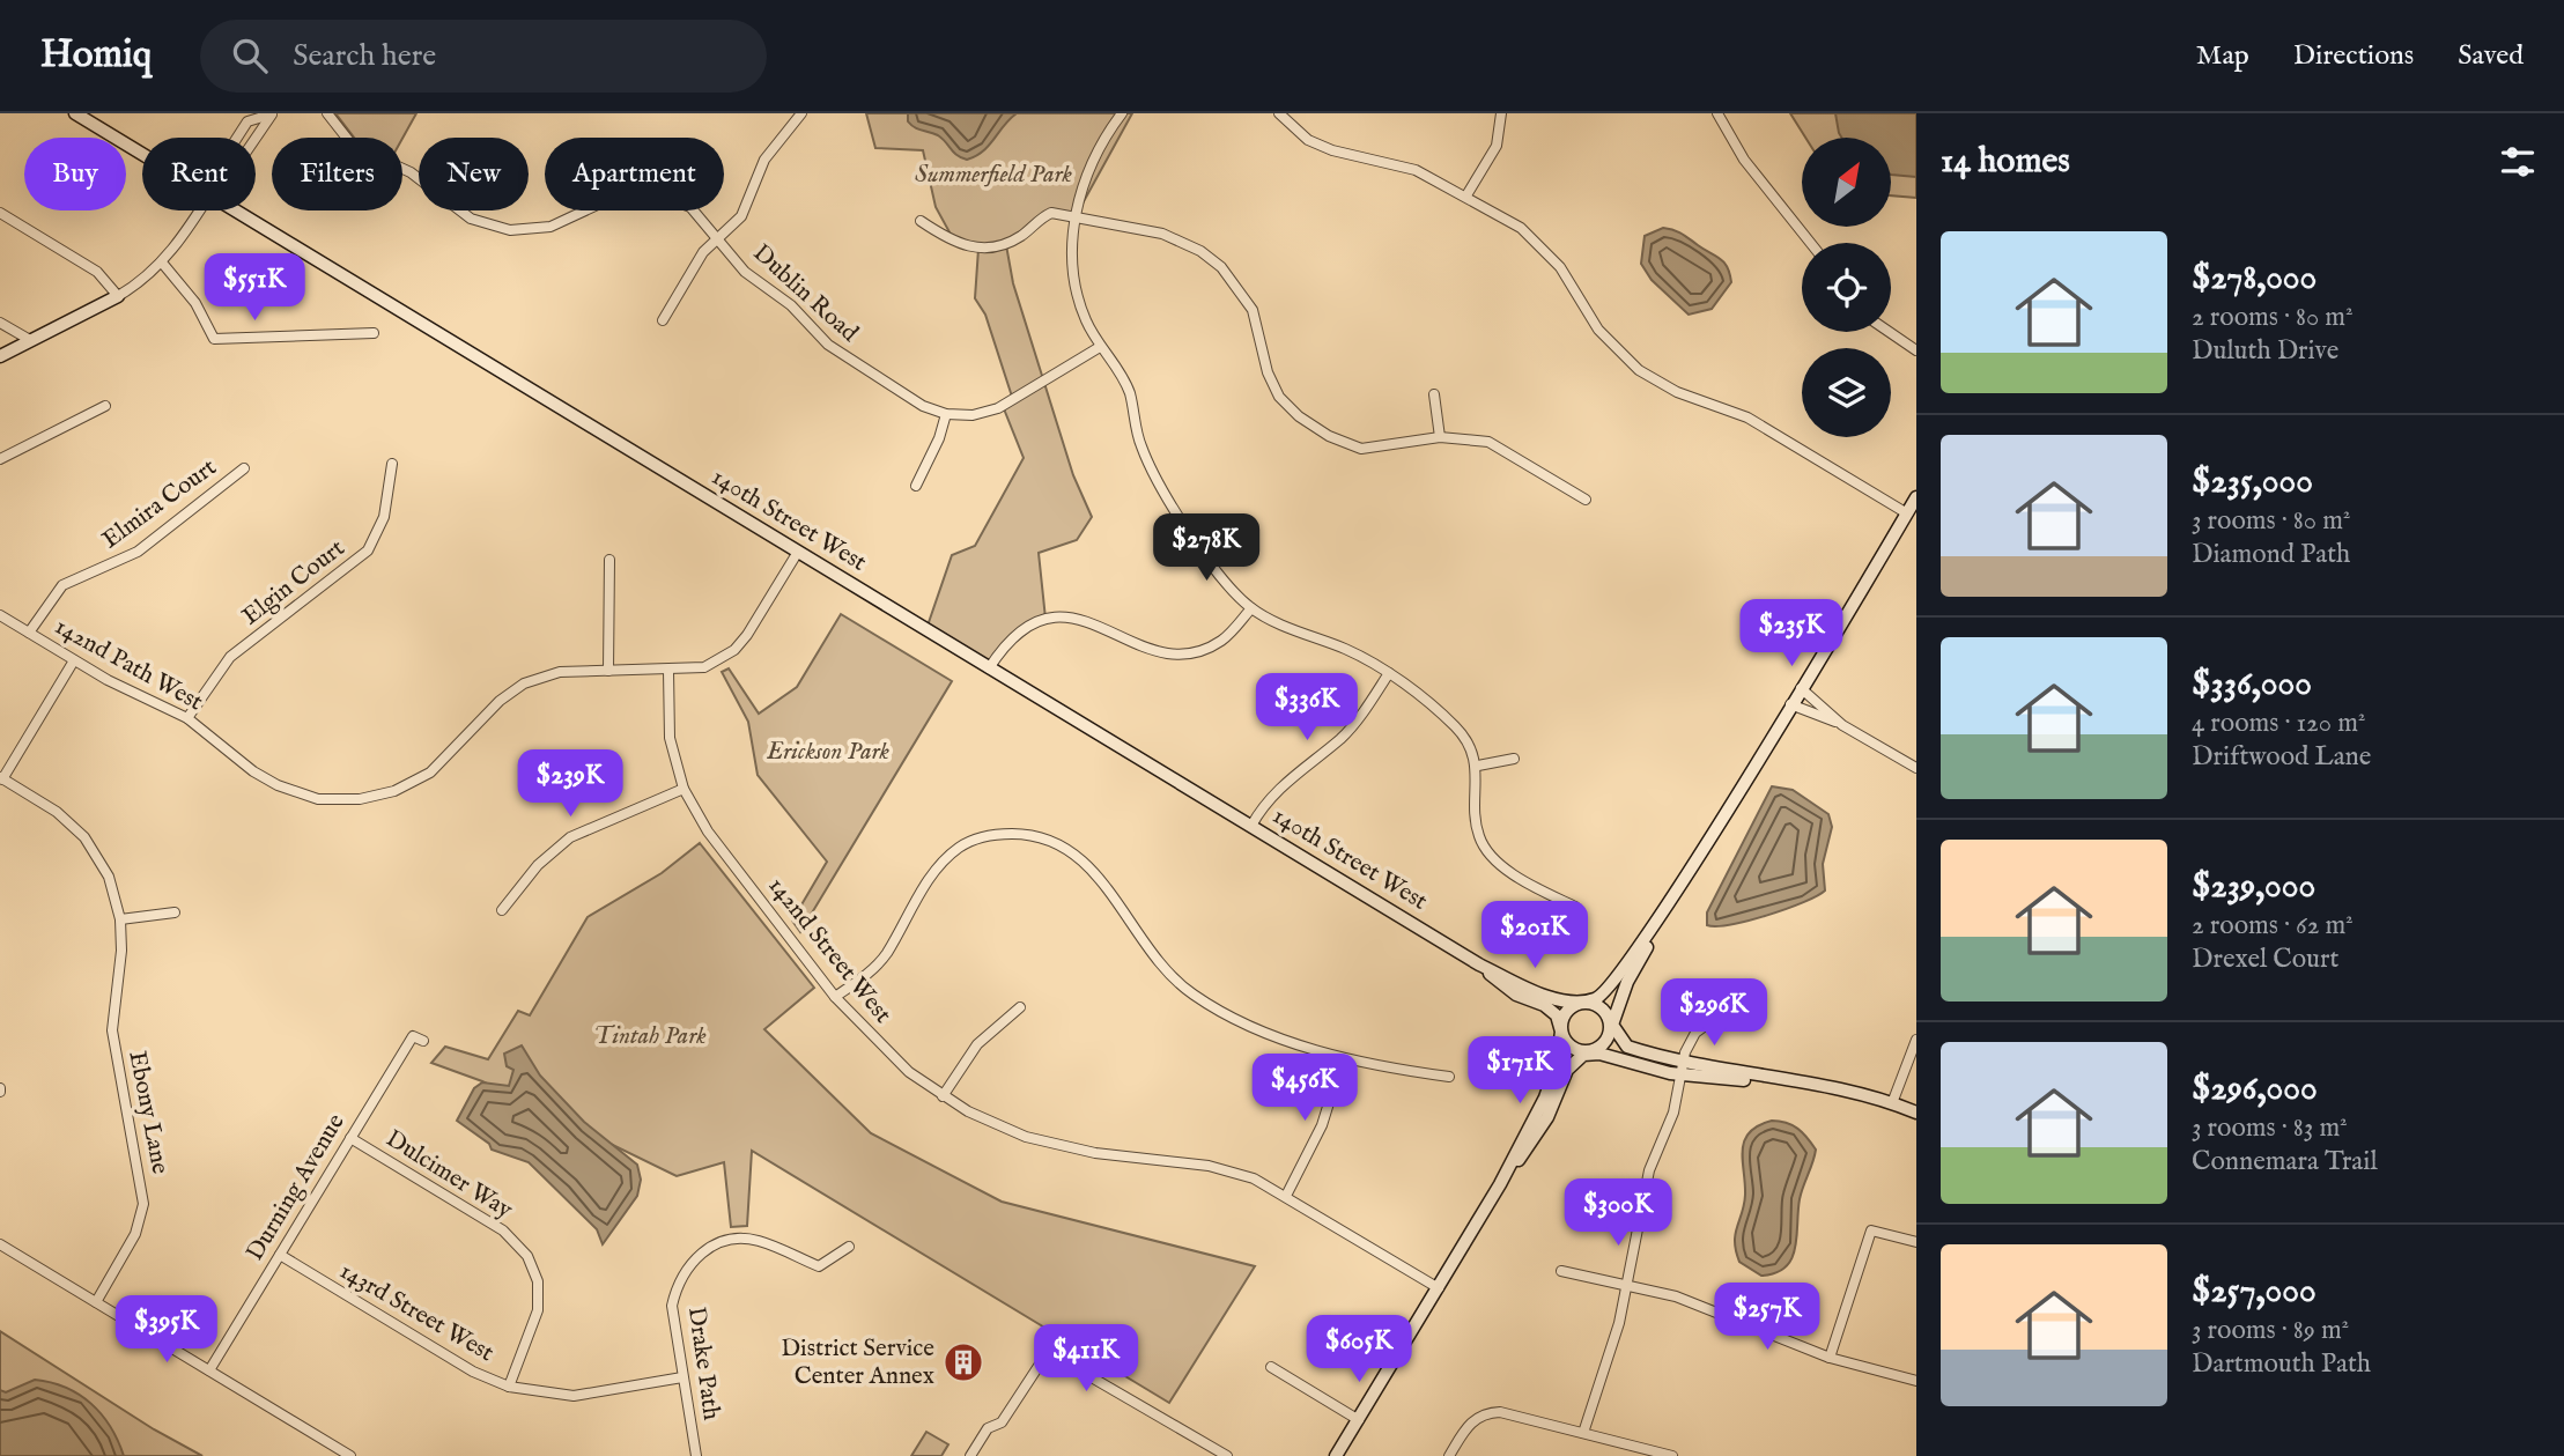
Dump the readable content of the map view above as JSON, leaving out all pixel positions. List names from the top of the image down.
{
  "streets": {
    "street": [
      "Dublin Road",
      "Elmira Court",
      "140th Street West",
      "Elgin Court",
      "142nd Path West",
      "142nd Street West",
      "Ebony Lane",
      "Dulcimer Way",
      "Durning Avenue",
      "143rd Street West",
      "Drake Path"
    ]
  },
  "crossings": [
    ["Elmira Court", "142nd Path West"],
    ["140th Street West", "142nd Path West"],
    ["Elgin Court", "142nd Path West"],
    ["142nd Path West", "142nd Street West"],
    ["Dulcimer Way", "Durning Avenue"],
    ["Dulcimer Way", "143rd Street West"],
    ["Durning Avenue", "143rd Street West"],
    ["143rd Street West", "Drake Path"]
  ],
  "parks": ["Summerfield Park", "Erickson Park", "Tintah Park"],
  "places": {
    "building": ["District Service Center Annex"]
  },
  "north": "top right",
  "page": {
    "header": "Homiq",
    "search": "Search here",
    "nav": ["Map", "Directions", "Saved"],
    "heading": "14 homes",
    "chip": [
      "Buy",
      "Rent",
      "Filters",
      "New",
      "Apartment"
    ],
    "list": [
      {
        "name": "$278,000",
        "note": "2 rooms · 80 m² · Duluth Drive"
      },
      {
        "name": "$235,000",
        "note": "3 rooms · 80 m² · Diamond Path"
      },
      {
        "name": "$336,000",
        "note": "4 rooms · 120 m² · Driftwood Lane"
      },
      {
        "name": "$239,000",
        "note": "2 rooms · 62 m² · Drexel Court"
      },
      {
        "name": "$296,000",
        "note": "3 rooms · 83 m² · Connemara Trail"
      },
      {
        "name": "$257,000",
        "note": "3 rooms · 89 m² · Dartmouth Path"
      }
    ],
    "price": [
      "$551K",
      "$278K",
      "$235K",
      "$336K",
      "$239K",
      "$201K",
      "$296K",
      "$171K",
      "$456K",
      "$300K",
      "$257K",
      "$395K",
      "$605K",
      "$411K"
    ]
  }
}
